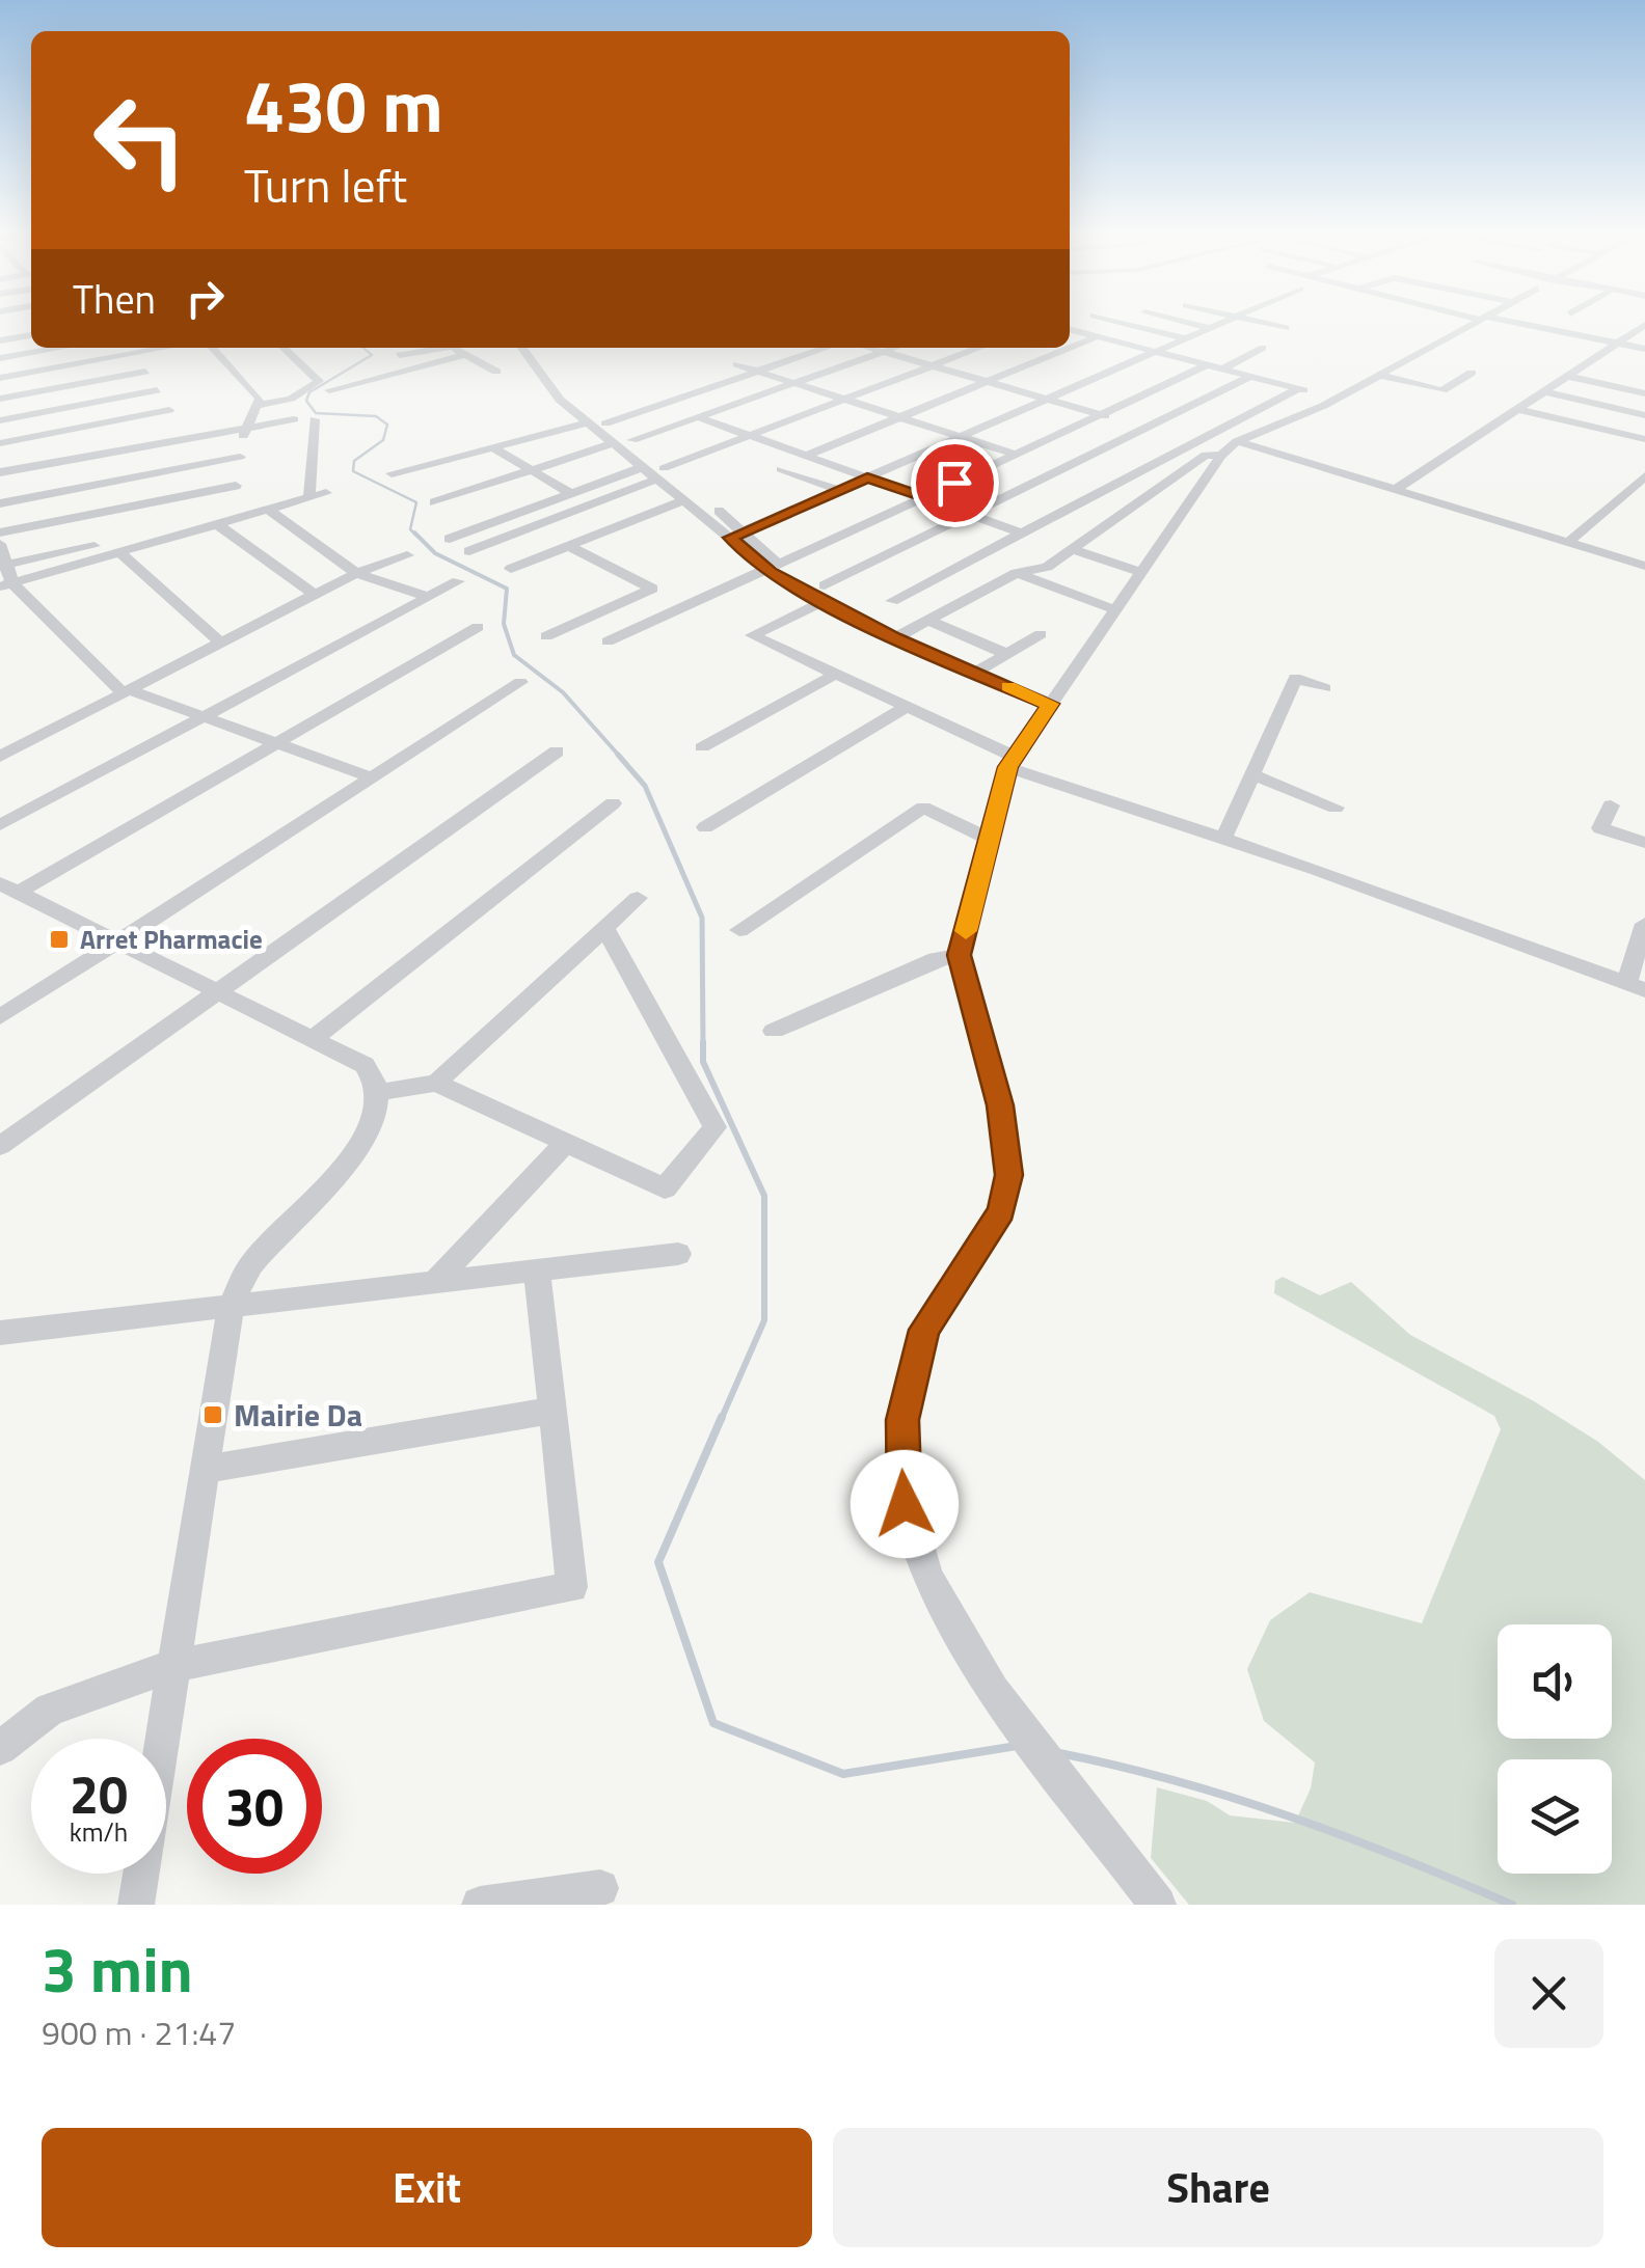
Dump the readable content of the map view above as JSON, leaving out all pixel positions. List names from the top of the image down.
{
  "places": {
    "transit": ["Arret Pharmacie", "Mairie Da"]
  },
  "page": {
    "turn": ["430 m", "Turn left"],
    "then": "Then",
    "speed": "20 km/h",
    "limit": "30",
    "heading": ["3 min", "900 m · 21:47"],
    "buttons": ["Exit", "Share"]
  }
}
